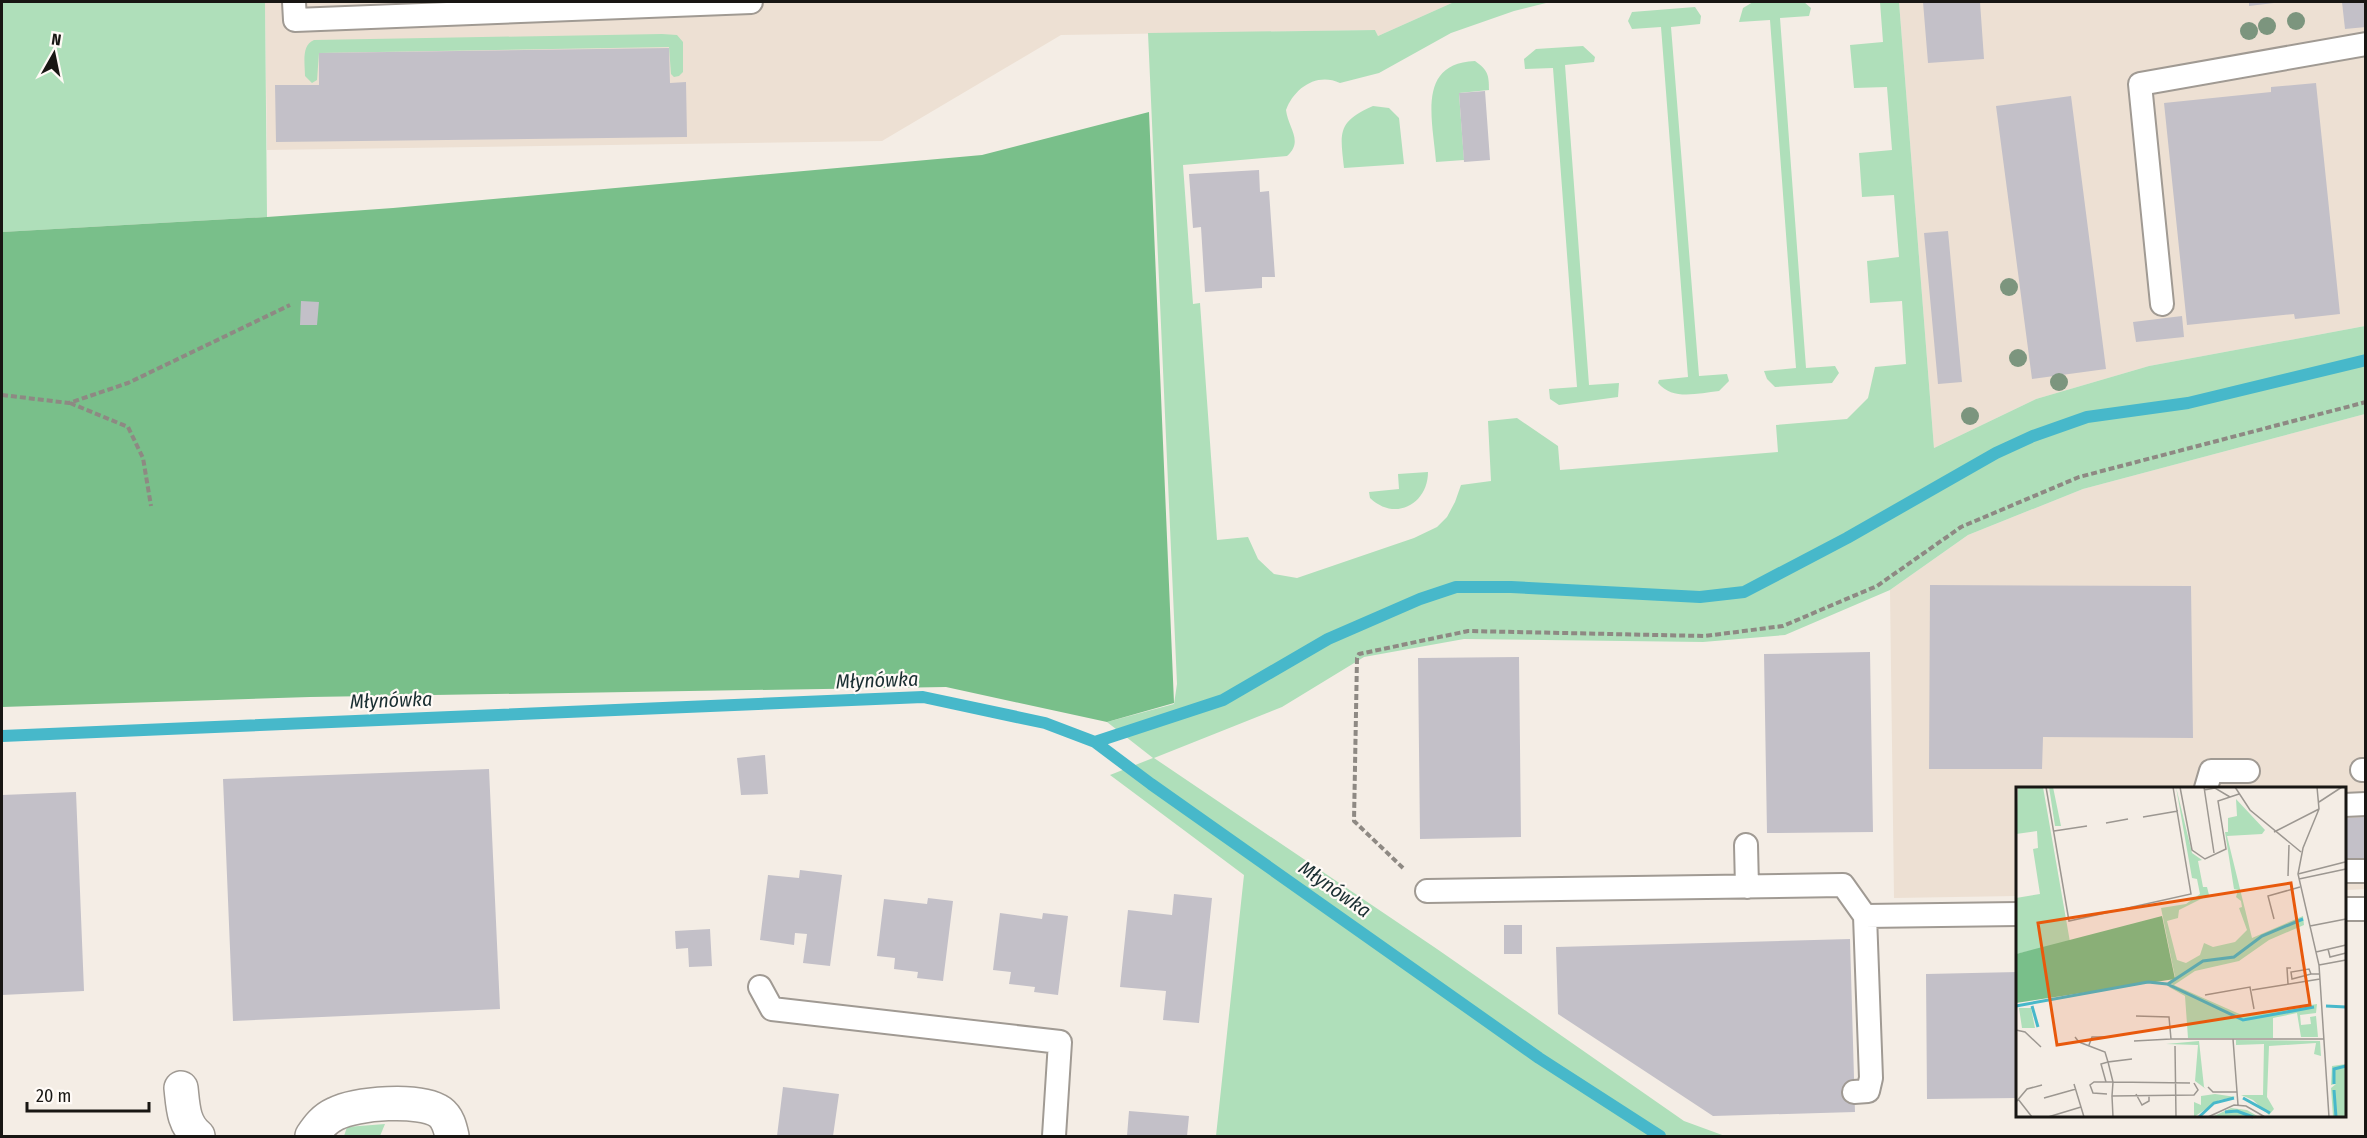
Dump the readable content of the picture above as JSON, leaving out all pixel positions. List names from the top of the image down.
{
  "water": ["Młynówka"],
  "scale_bar": "20 m",
  "north": "top"
}
